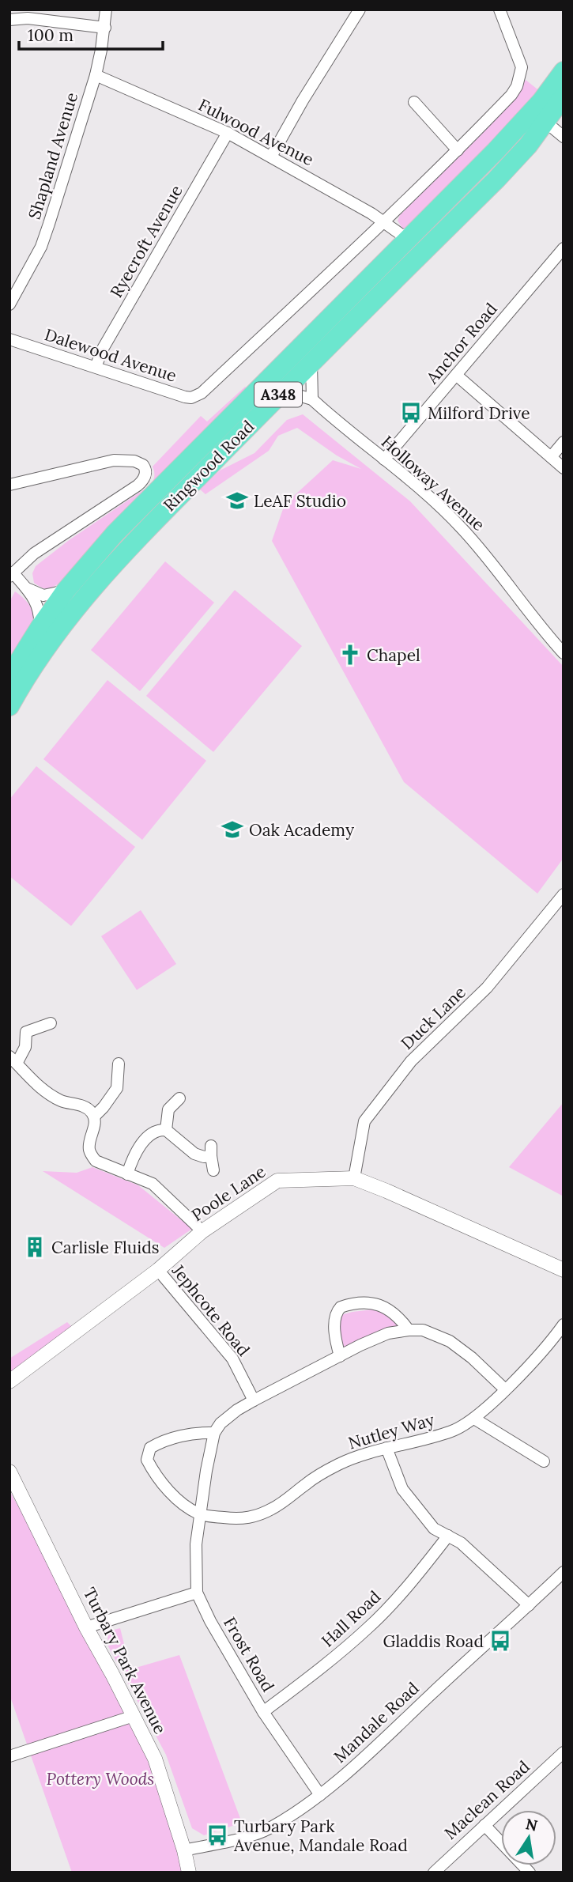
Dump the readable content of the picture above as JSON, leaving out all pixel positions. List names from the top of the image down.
{
  "streets": {
    "highway": ["A348", "Ringwood Road"],
    "street": [
      "Fulwood Avenue",
      "Shapland Avenue",
      "Ryecroft Avenue",
      "Anchor Road",
      "Dalewood Avenue",
      "Holloway Avenue",
      "Duck Lane",
      "Poole Lane",
      "Jephcote Road",
      "Nutley Way",
      "Hall Road",
      "Frost Road",
      "Turbary Park Avenue",
      "Mandale Road",
      "Maclean Road"
    ]
  },
  "crossings": [
    ["Fulwood Avenue", "Shapland Avenue"],
    ["Fulwood Avenue", "Ryecroft Avenue"],
    ["Fulwood Avenue", "Dalewood Avenue"],
    ["Fulwood Avenue", "Ringwood Road"],
    ["Ryecroft Avenue", "Dalewood Avenue"],
    ["Anchor Road", "Holloway Avenue"],
    ["Ringwood Road", "Holloway Avenue"],
    ["Duck Lane", "Poole Lane"],
    ["Poole Lane", "Jephcote Road"],
    ["Nutley Way", "Frost Road"],
    ["Hall Road", "Frost Road"],
    ["Frost Road", "Mandale Road"],
    ["Turbary Park Avenue", "Mandale Road"]
  ],
  "parks": ["Pottery Woods"],
  "places": {
    "bus stop": ["Milford Drive", "Gladdis Road", "Turbary Park Avenue, Mandale Road"],
    "school or university": ["LeAF Studio", "Oak Academy"],
    "church": ["Chapel"],
    "building": ["Carlisle Fluids"]
  },
  "scale_bar": "100 m",
  "north": "top"
}
